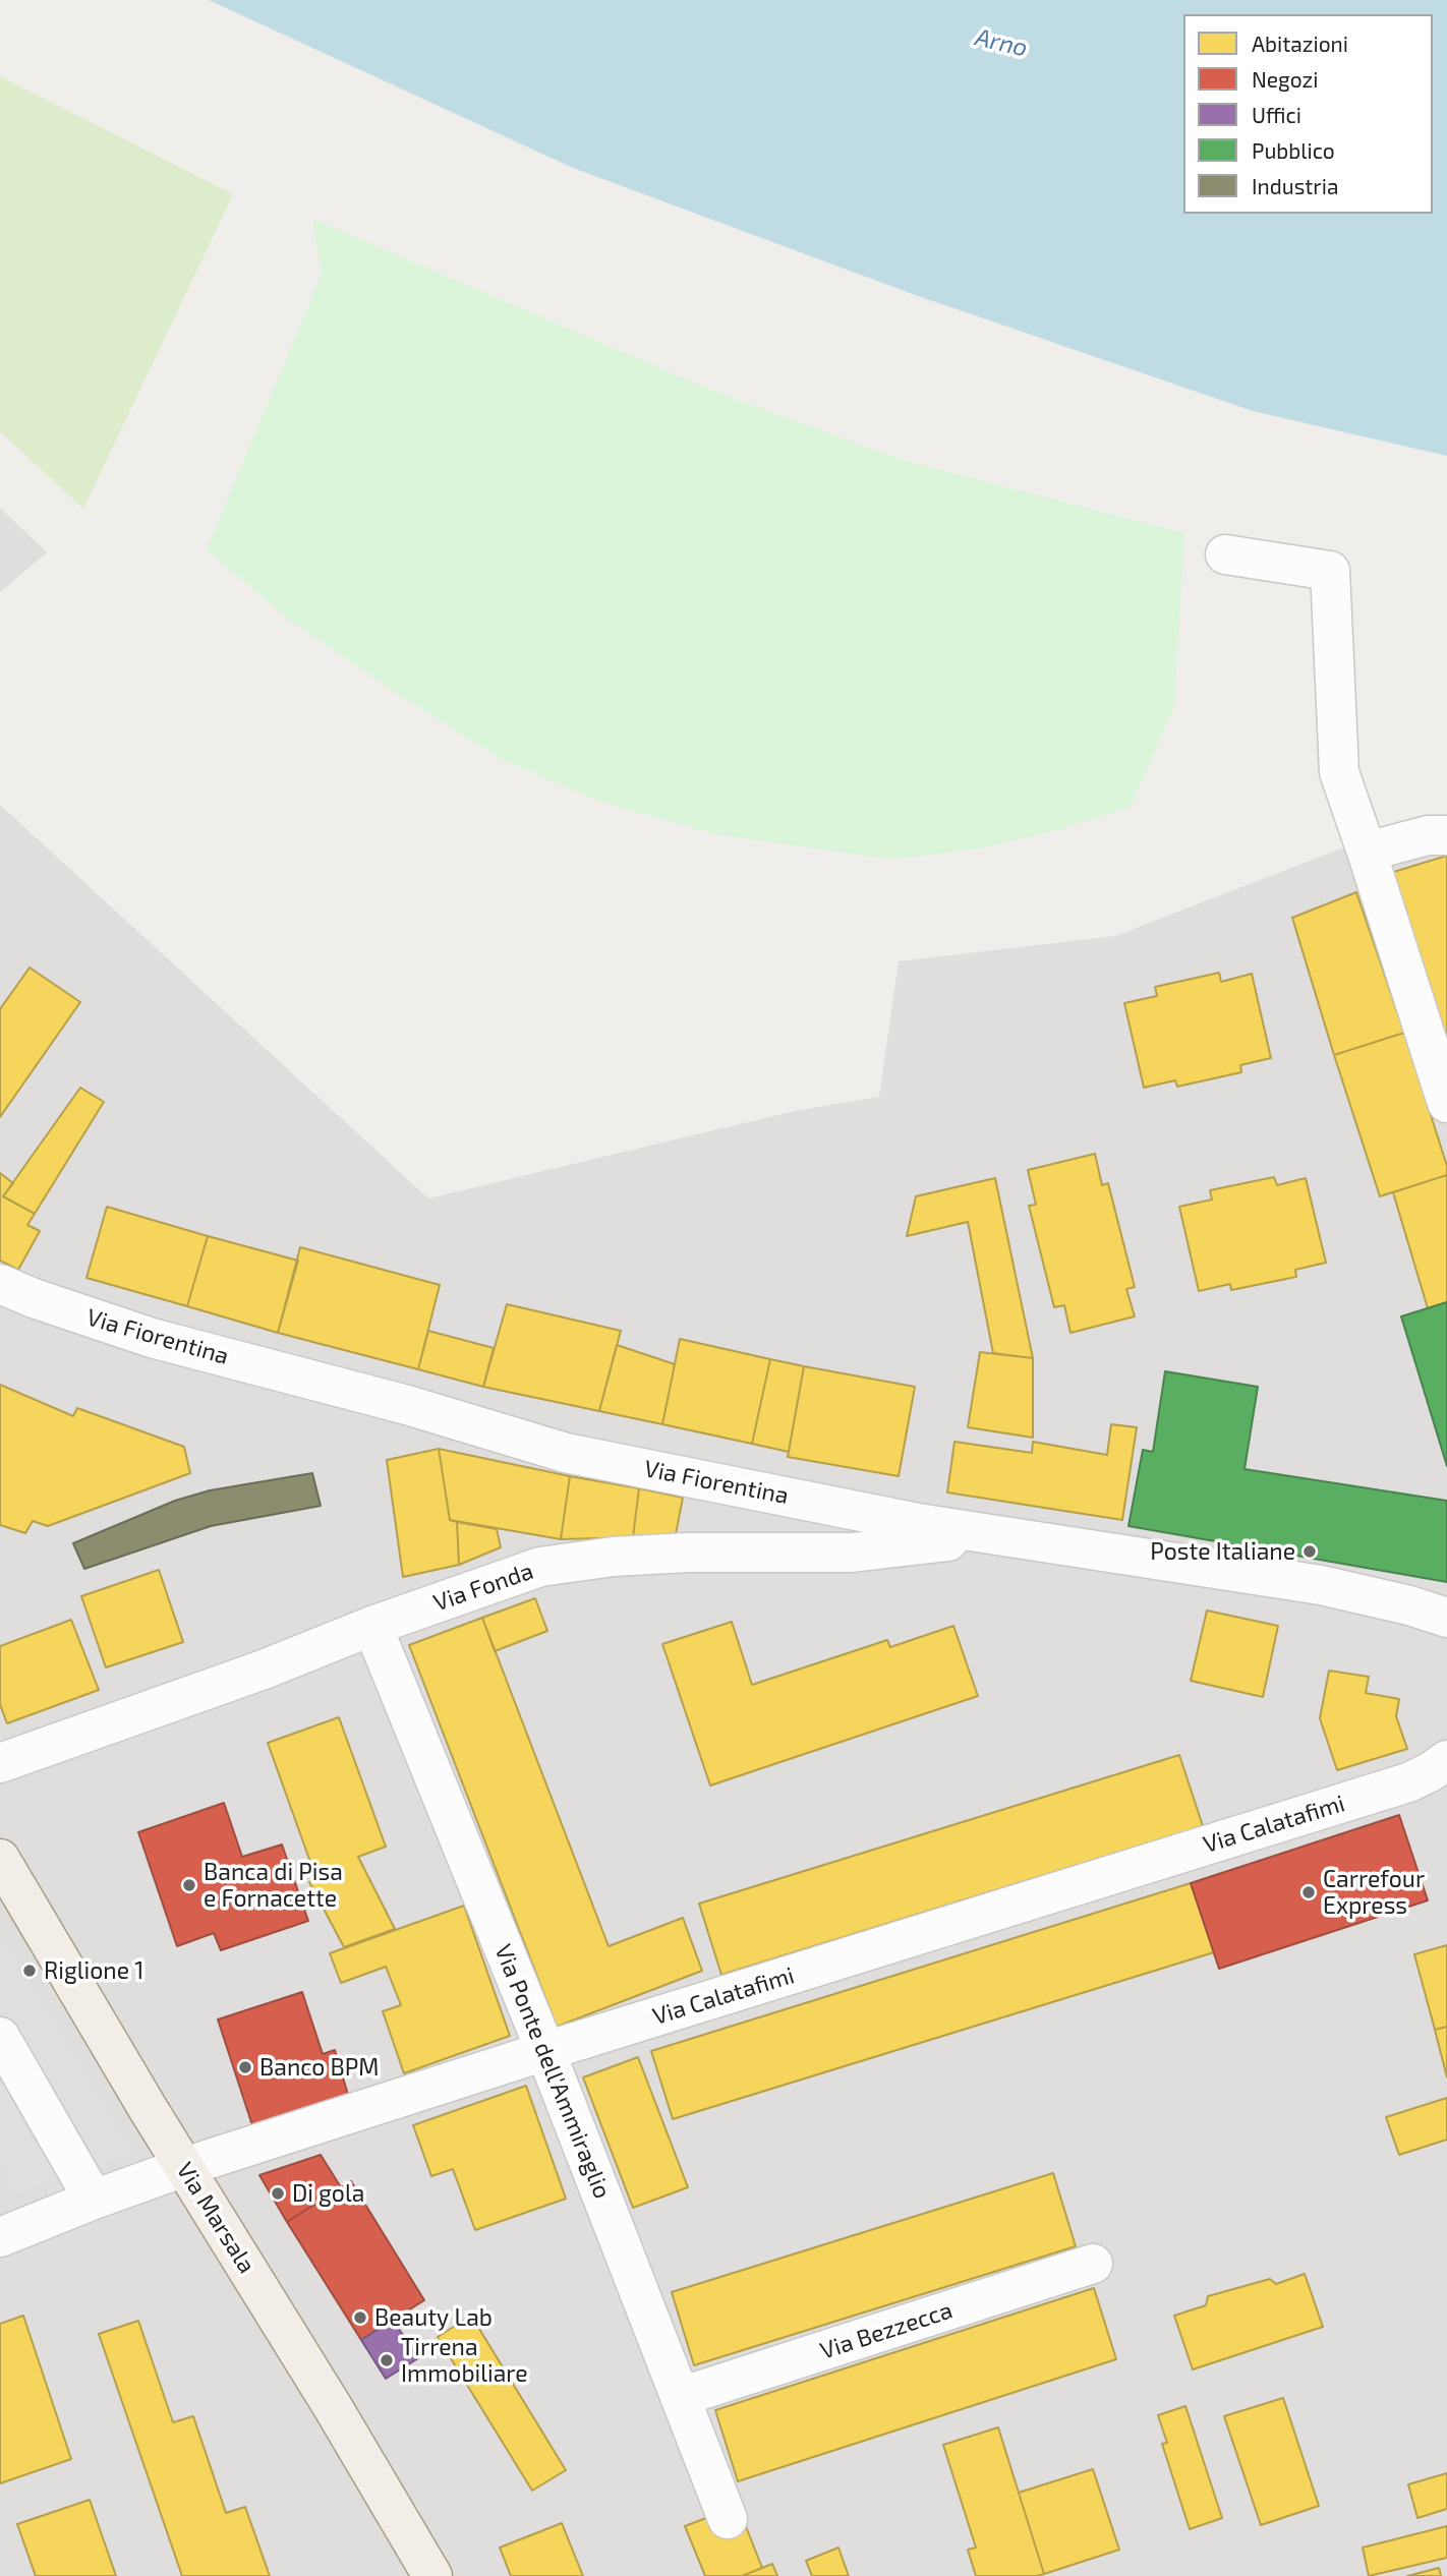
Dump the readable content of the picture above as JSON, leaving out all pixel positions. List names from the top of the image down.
{
  "streets": {
    "main road": ["Via Marsala"],
    "street": [
      "Via Fiorentina",
      "Via Fonda",
      "Via Calatafimi",
      "Via Ponte dell'Ammiraglio",
      "Via Bezzecca"
    ]
  },
  "crossings": [
    ["Via Fiorentina", "Via Fonda"],
    ["Via Fonda", "Via Ponte dell'Ammiraglio"],
    ["Via Calatafimi", "Via Ponte dell'Ammiraglio"],
    ["Via Calatafimi", "Via Marsala"],
    ["Via Ponte dell'Ammiraglio", "Via Bezzecca"]
  ],
  "water": ["Arno"],
  "places": [
    "Poste Italiane",
    "Banca di Pisa e Fornacette",
    "Carrefour Express",
    "Riglione 1",
    "Banco BPM",
    "Di gola",
    "Beauty Lab",
    "Tirrena Immobiliare"
  ],
  "legend": [
    "Abitazioni",
    "Negozi",
    "Uffici",
    "Pubblico",
    "Industria"
  ]
}
